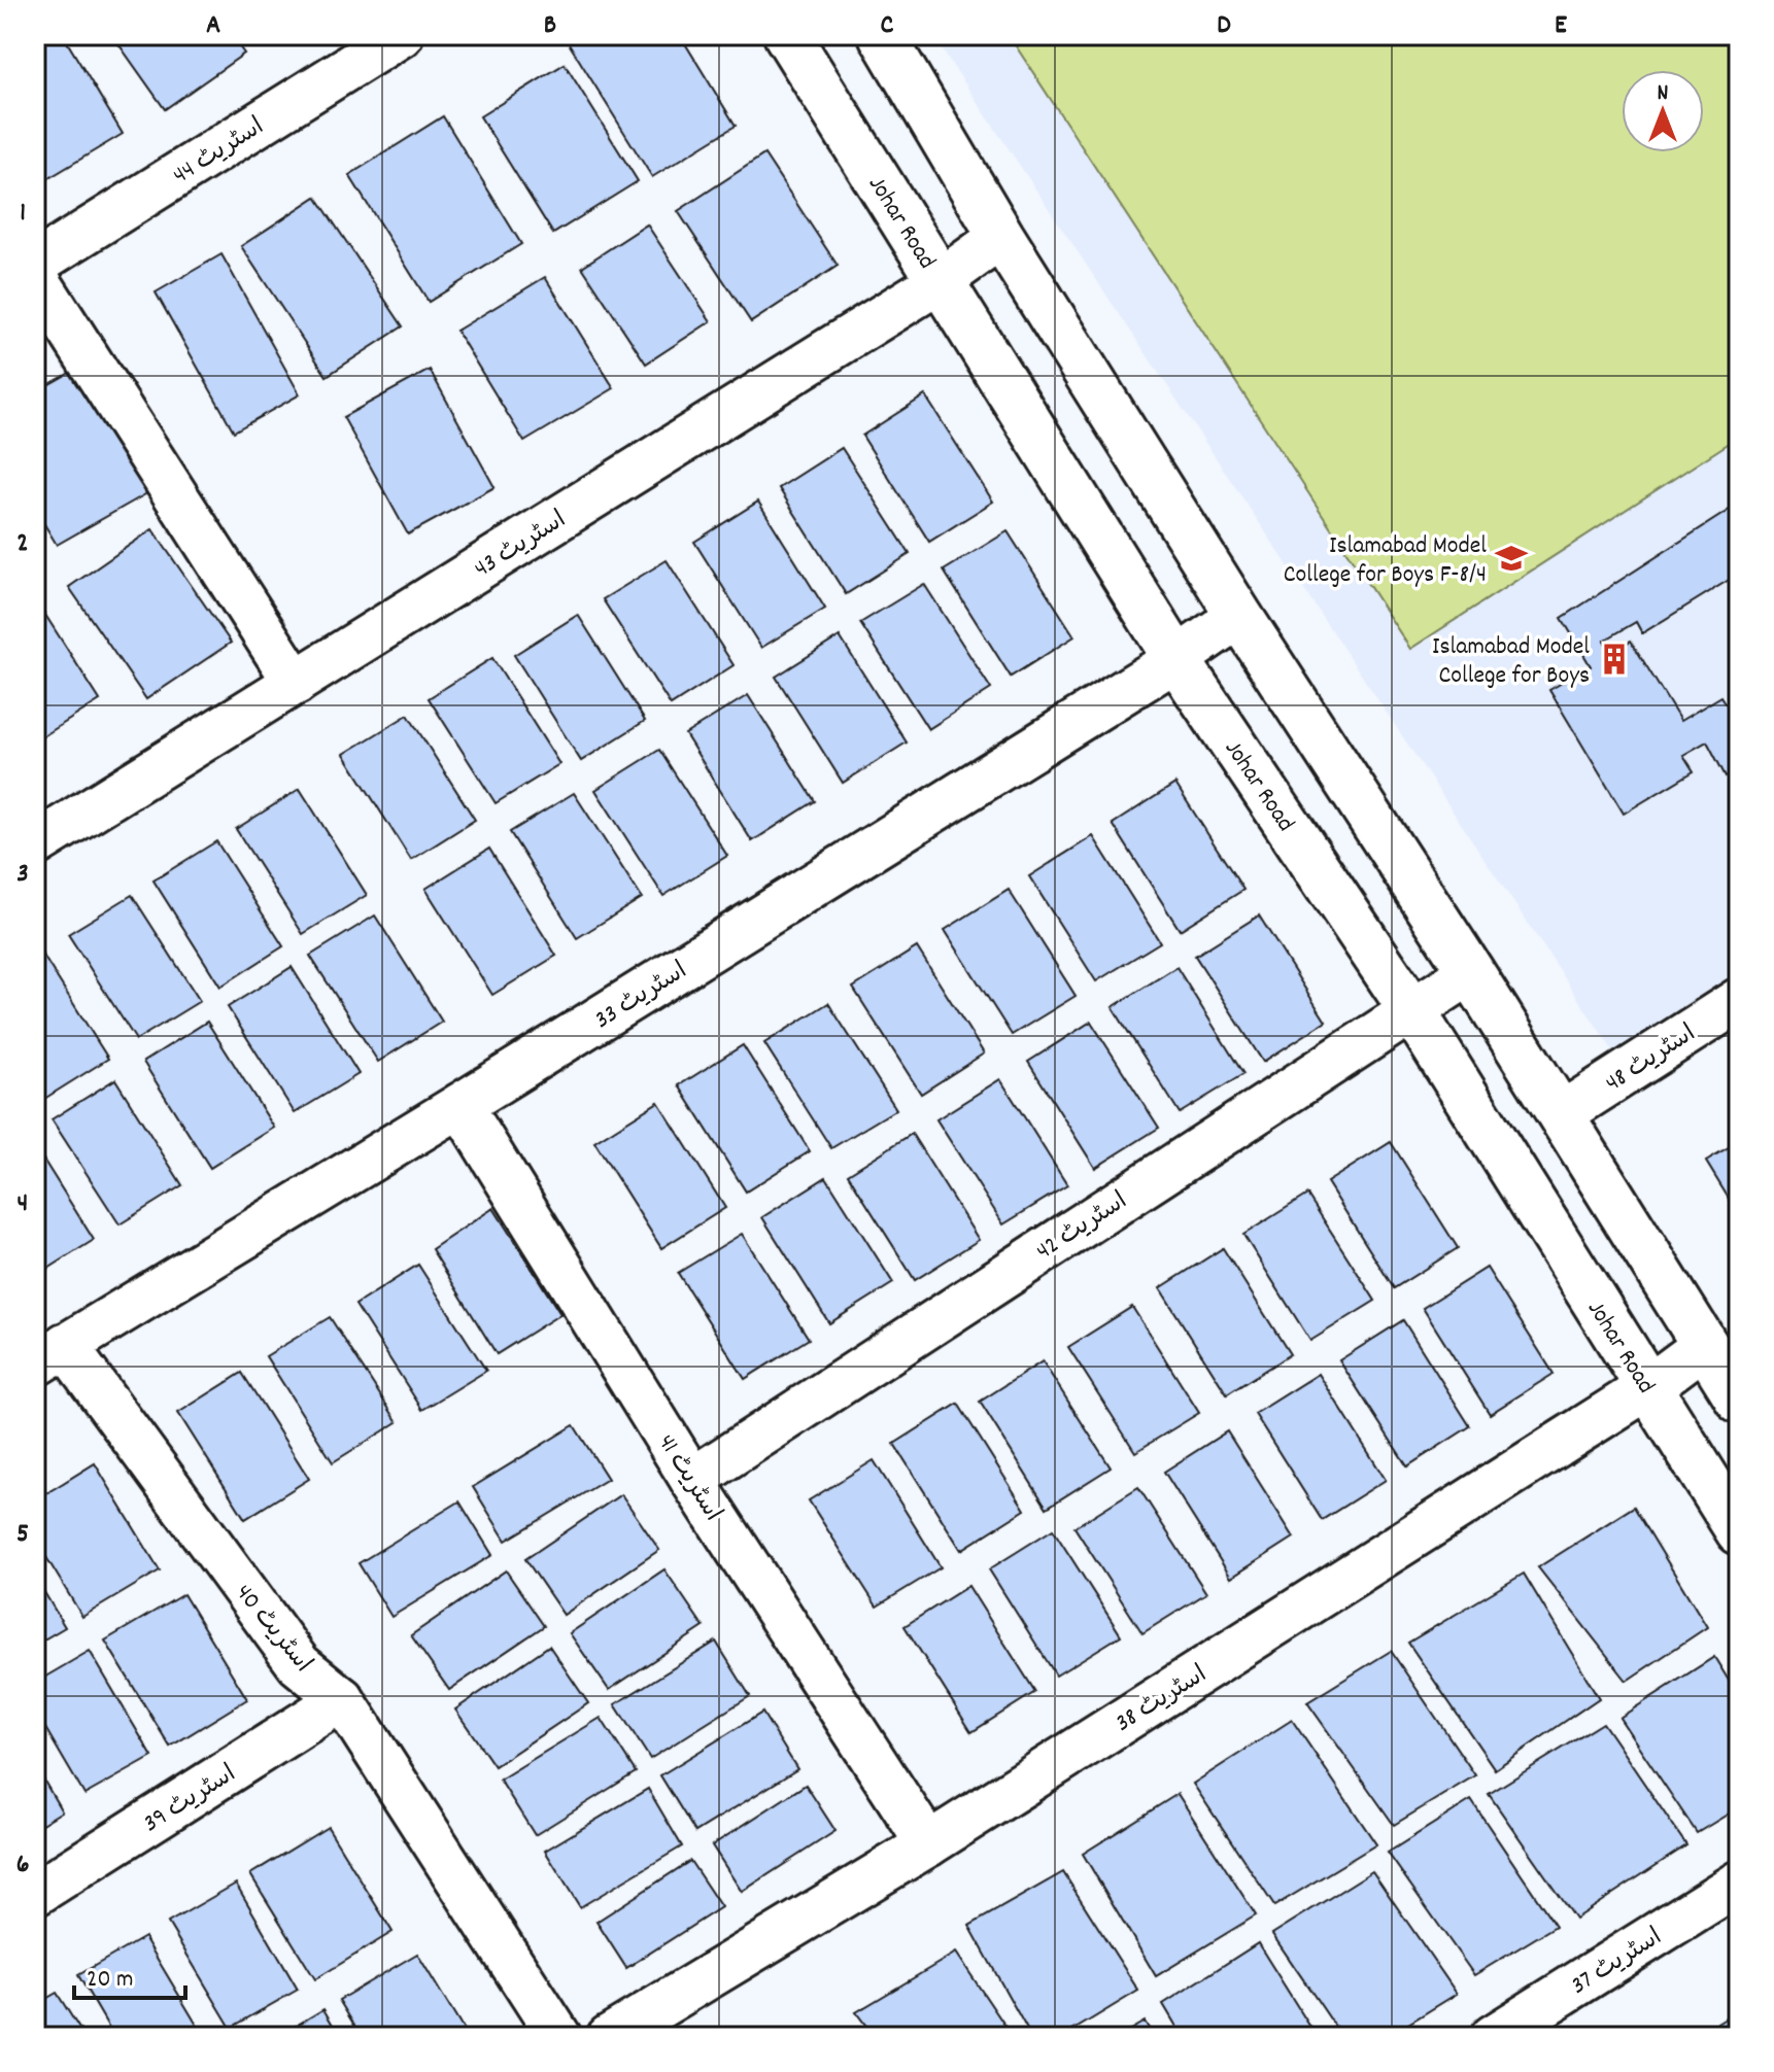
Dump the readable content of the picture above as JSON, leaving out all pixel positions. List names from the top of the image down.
{
  "streets": {
    "street": [
      "اسٹریٹ 44",
      "Johar Road",
      "اسٹریٹ 43",
      "اسٹریٹ 33",
      "اسٹریٹ 48",
      "اسٹریٹ 42",
      "اسٹریٹ 41",
      "اسٹریٹ 40",
      "اسٹریٹ 38",
      "اسٹریٹ 39",
      "اسٹریٹ 37"
    ]
  },
  "crossings": [
    ["Johar Road", "اسٹریٹ 43"],
    ["Johar Road", "اسٹریٹ 33"],
    ["Johar Road", "اسٹریٹ 42"],
    ["Johar Road", "اسٹریٹ 38"],
    ["اسٹریٹ 33", "اسٹریٹ 41"],
    ["اسٹریٹ 33", "اسٹریٹ 40"],
    ["اسٹریٹ 42", "اسٹریٹ 41"],
    ["اسٹریٹ 41", "اسٹریٹ 38"],
    ["اسٹریٹ 40", "اسٹریٹ 39"]
  ],
  "places": {
    "school or university": ["Islamabad Model College for Boys F-8/4"],
    "building": ["Islamabad Model College for Boys"]
  },
  "scale_bar": "20 m",
  "north": "top",
  "grid": {
    "columns": [
      "A",
      "B",
      "C",
      "D",
      "E"
    ],
    "rows": [
      "1",
      "2",
      "3",
      "4",
      "5",
      "6"
    ]
  }
}
